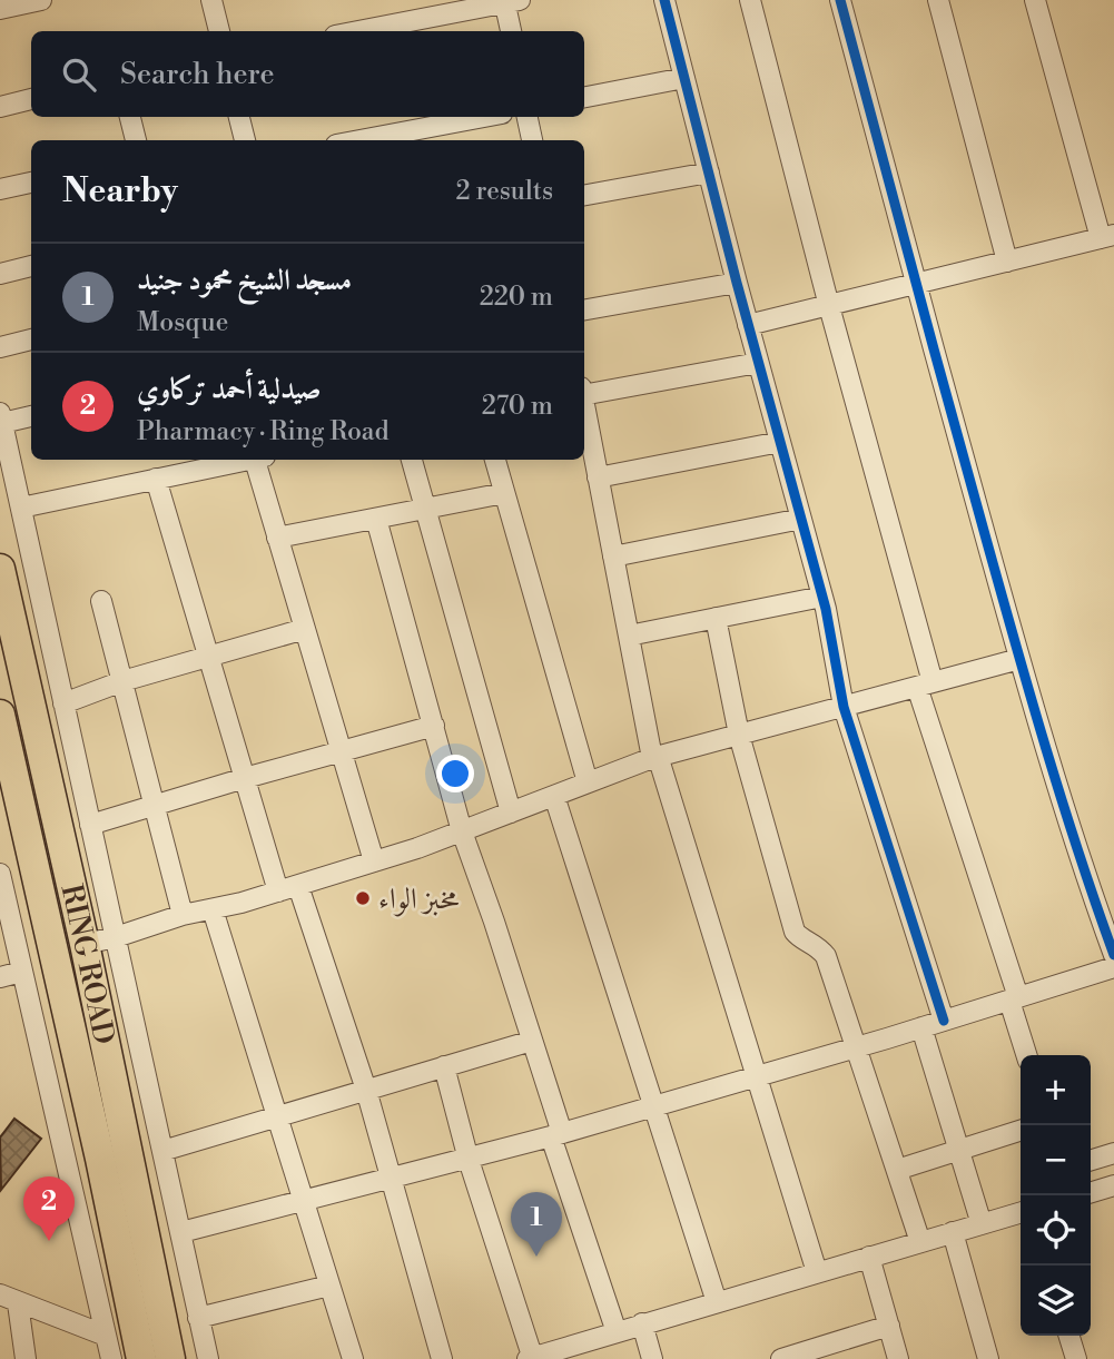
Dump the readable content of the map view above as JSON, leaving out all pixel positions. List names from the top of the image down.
{
  "streets": {
    "highway": ["RING ROAD"]
  },
  "places": ["مخبز الواء"],
  "page": {
    "search": "Search here",
    "heading": ["Nearby", "2 results"],
    "list": [
      {
        "mark": "1",
        "name": "مسجد الشيخ محمود جنيد",
        "note": "Mosque",
        "value": "220 m"
      },
      {
        "mark": "2",
        "name": "صيدلية أحمد تركاوي",
        "note": "Pharmacy · Ring Road",
        "value": "270 m"
      }
    ],
    "map_buttons": ["+", "−"],
    "pins": ["2", "1"]
  }
}
